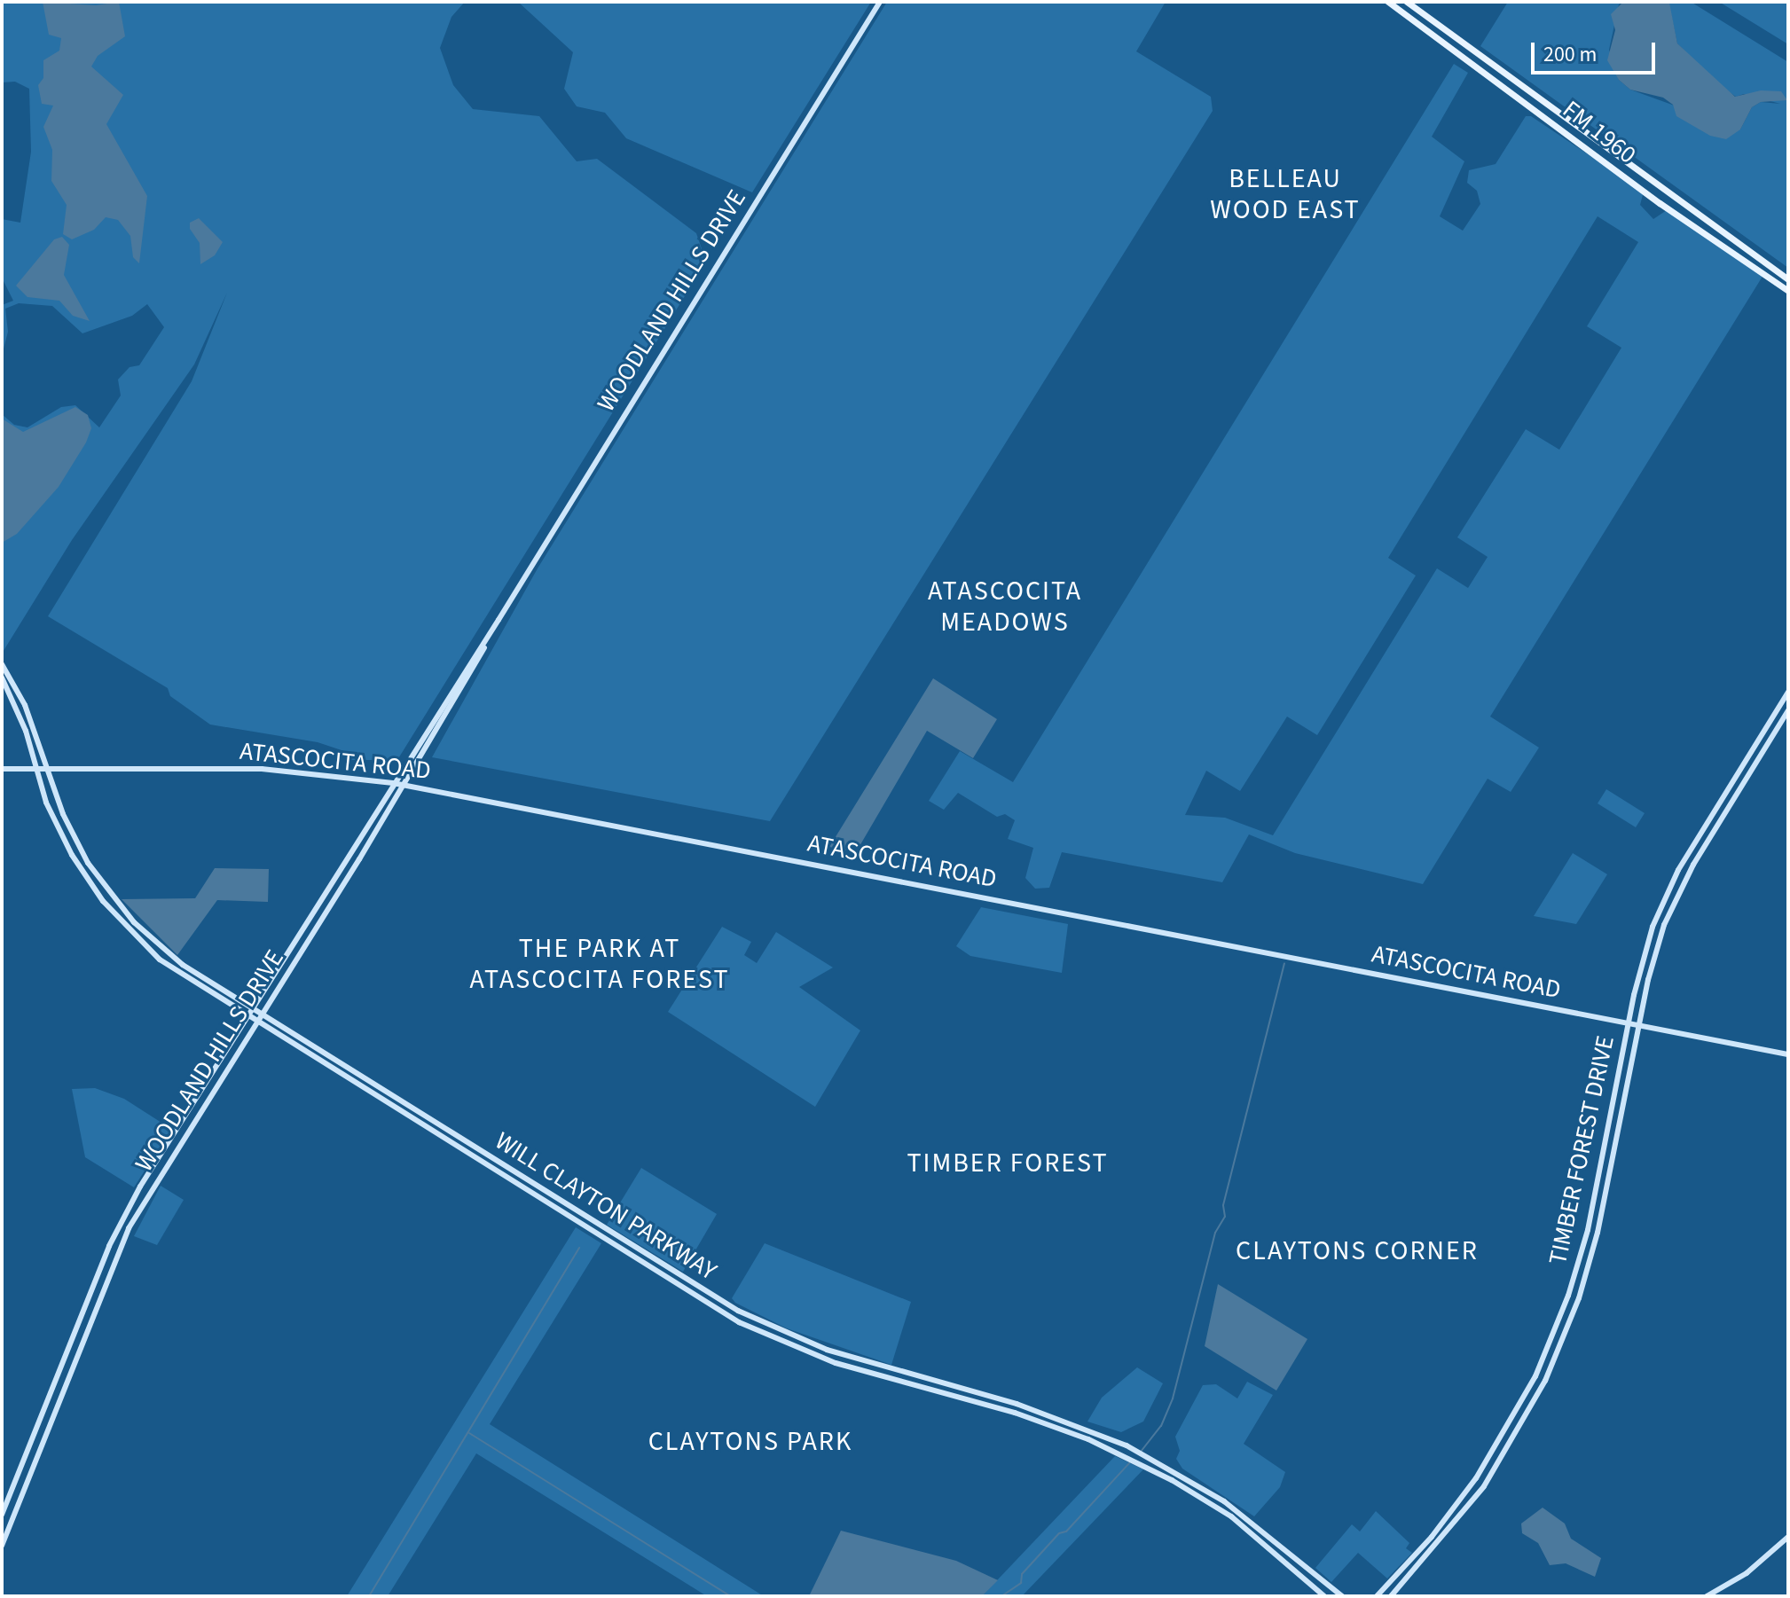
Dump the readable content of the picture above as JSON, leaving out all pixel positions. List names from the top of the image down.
{
  "streets": {
    "main road": [
      "FM 1960",
      "WOODLAND HILLS DRIVE",
      "ATASCOCITA ROAD",
      "TIMBER FOREST DRIVE",
      "WILL CLAYTON PARKWAY"
    ]
  },
  "crossings": [
    ["WOODLAND HILLS DRIVE", "ATASCOCITA ROAD"],
    ["WOODLAND HILLS DRIVE", "WILL CLAYTON PARKWAY"],
    ["ATASCOCITA ROAD", "TIMBER FOREST DRIVE"],
    ["ATASCOCITA ROAD", "WILL CLAYTON PARKWAY"]
  ],
  "districts": [
    "BELLEAU WOOD EAST",
    "ATASCOCITA MEADOWS",
    "THE PARK AT ATASCOCITA FOREST",
    "TIMBER FOREST",
    "CLAYTONS CORNER",
    "CLAYTONS PARK"
  ],
  "scale_bar": "200 m"
}
